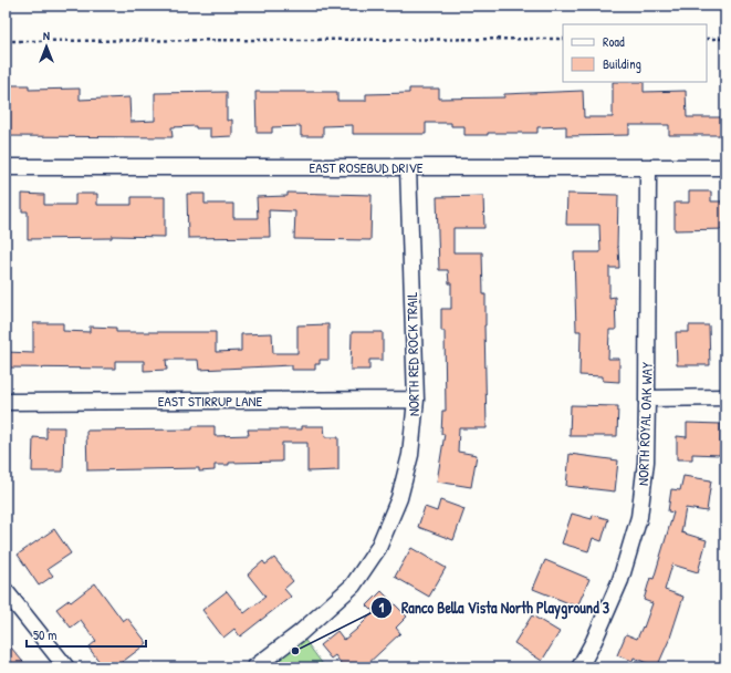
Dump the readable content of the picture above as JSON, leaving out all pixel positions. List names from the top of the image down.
{
  "streets": {
    "street": [
      "EAST ROSEBUD DRIVE",
      "NORTH RED ROCK TRAIL",
      "EAST STIRRUP LANE",
      "NORTH ROYAL OAK WAY"
    ]
  },
  "crossings": [
    ["EAST ROSEBUD DRIVE", "NORTH RED ROCK TRAIL"],
    ["EAST ROSEBUD DRIVE", "NORTH ROYAL OAK WAY"],
    ["NORTH RED ROCK TRAIL", "EAST STIRRUP LANE"]
  ],
  "places": ["Ranco Bella Vista North Playground 3"],
  "legend": ["Road", "Building"],
  "scale_bar": "50 m",
  "north": "top"
}
